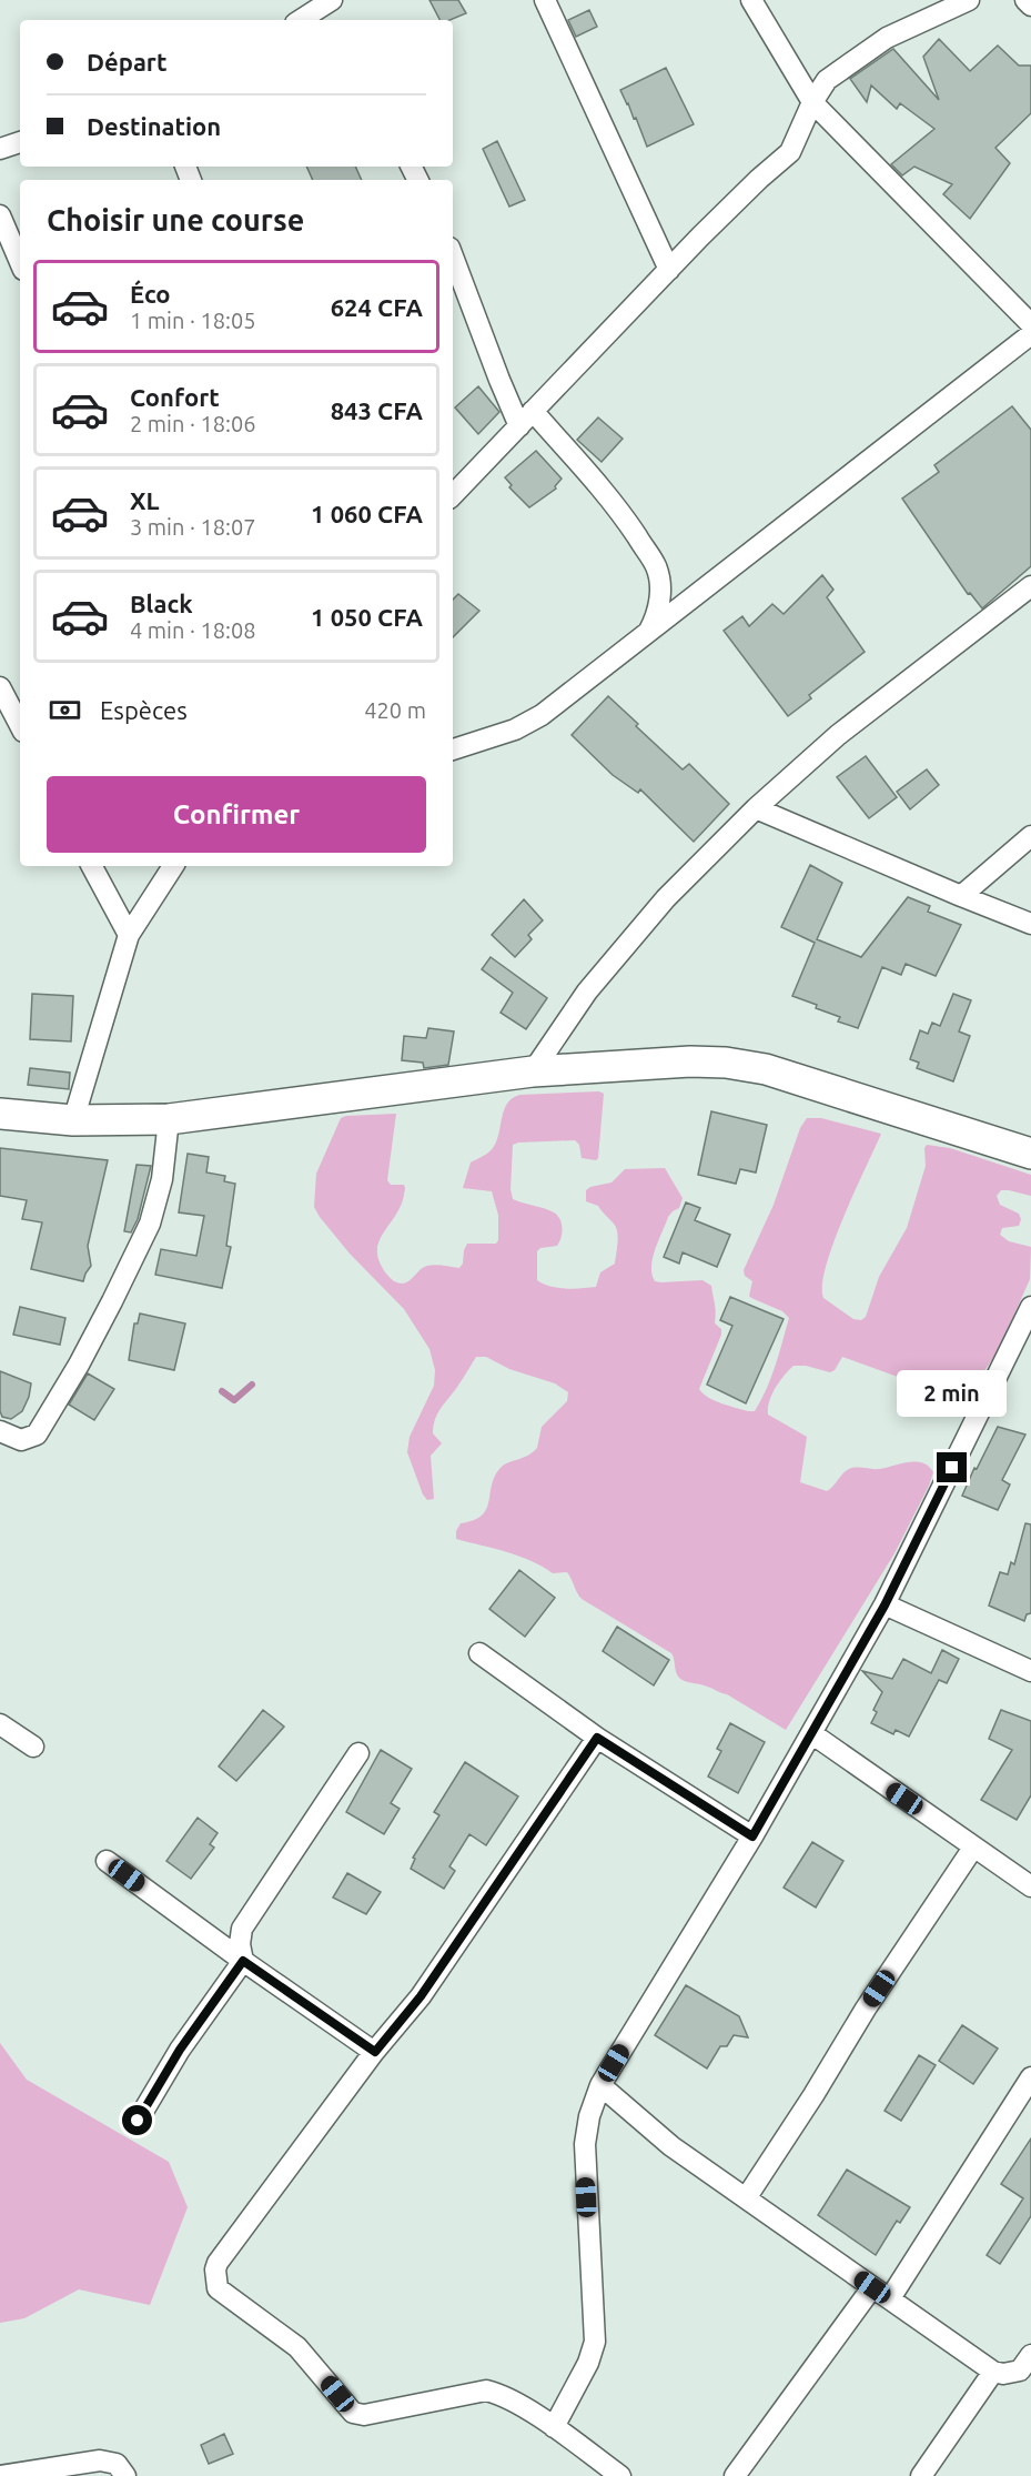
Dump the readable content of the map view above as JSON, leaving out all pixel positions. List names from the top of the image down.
{
  "page": {
    "banner": ["Départ", "Destination"],
    "heading": "Choisir une course",
    "list": [
      {
        "name": "Éco",
        "note": "1 min · 18:05",
        "value": "624 CFA"
      },
      {
        "name": "Confort",
        "note": "2 min · 18:06",
        "value": "843 CFA"
      },
      {
        "name": "XL",
        "note": "3 min · 18:07",
        "value": "1 060 CFA"
      },
      {
        "name": "Black",
        "note": "4 min · 18:08",
        "value": "1 050 CFA"
      }
    ],
    "pay": ["Espèces", "420 m"],
    "buttons": "Confirmer",
    "bubble": "2 min"
  }
}
